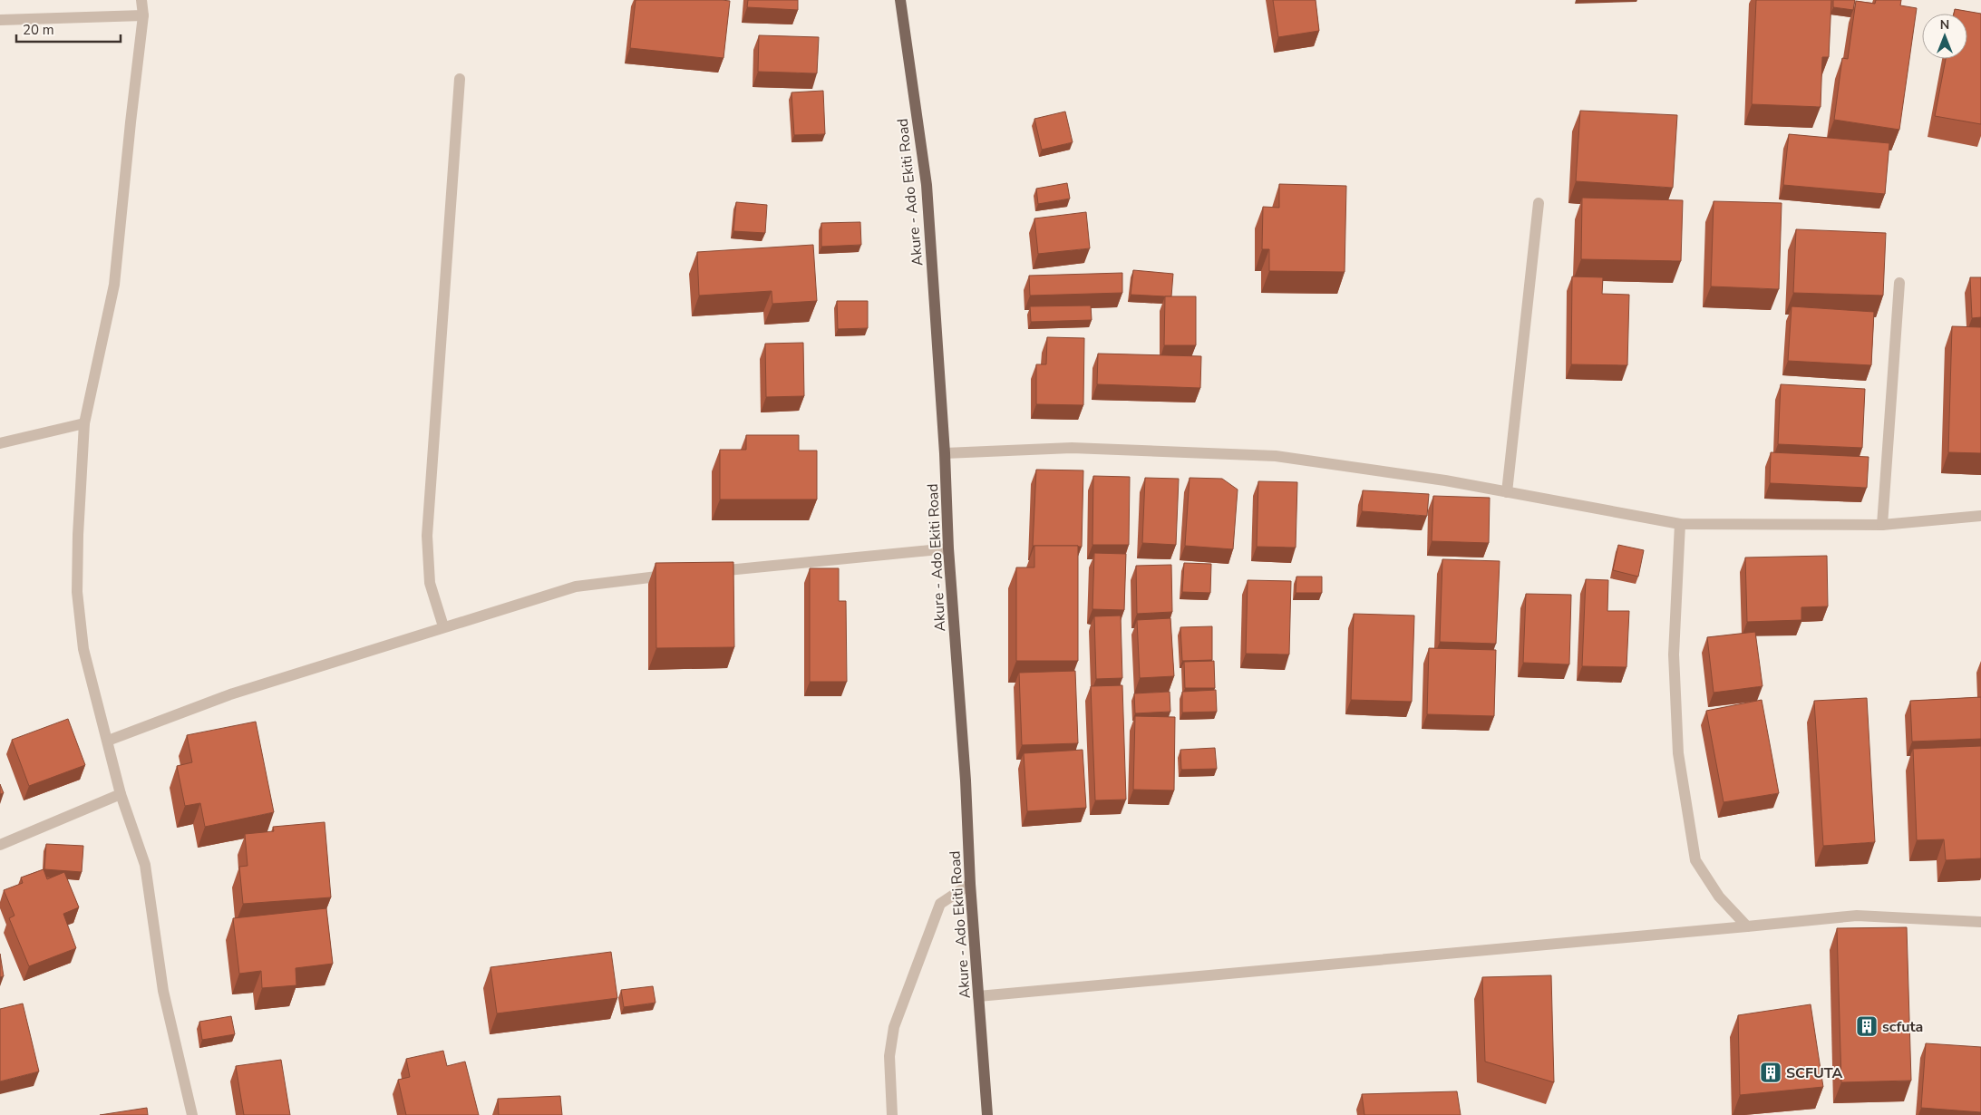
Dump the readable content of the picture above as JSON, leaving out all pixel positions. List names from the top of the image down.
{
  "streets": {
    "main road": ["Akure - Ado Ekiti Road"]
  },
  "places": {
    "building": ["scfuta", "SCFUTA"]
  },
  "scale_bar": "20 m",
  "north": "top"
}
